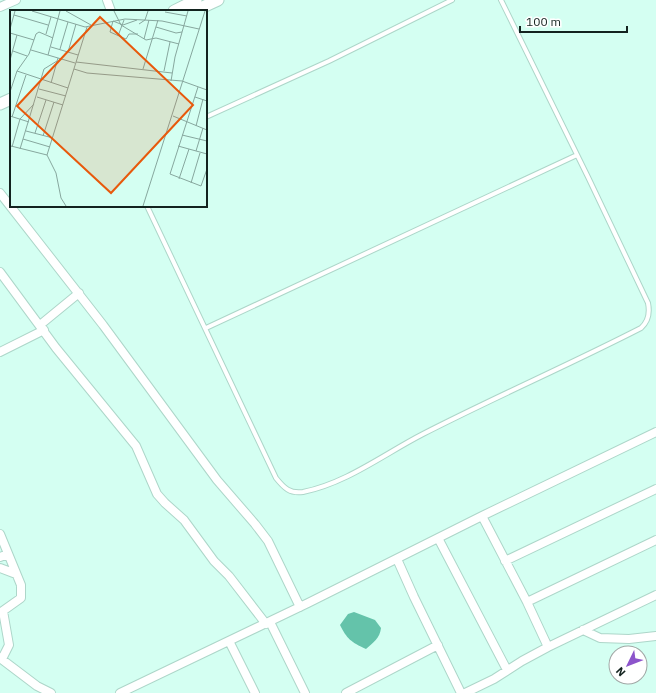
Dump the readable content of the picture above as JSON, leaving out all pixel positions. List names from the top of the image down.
{
  "scale_bar": "100 m",
  "north": "bottom left"
}
